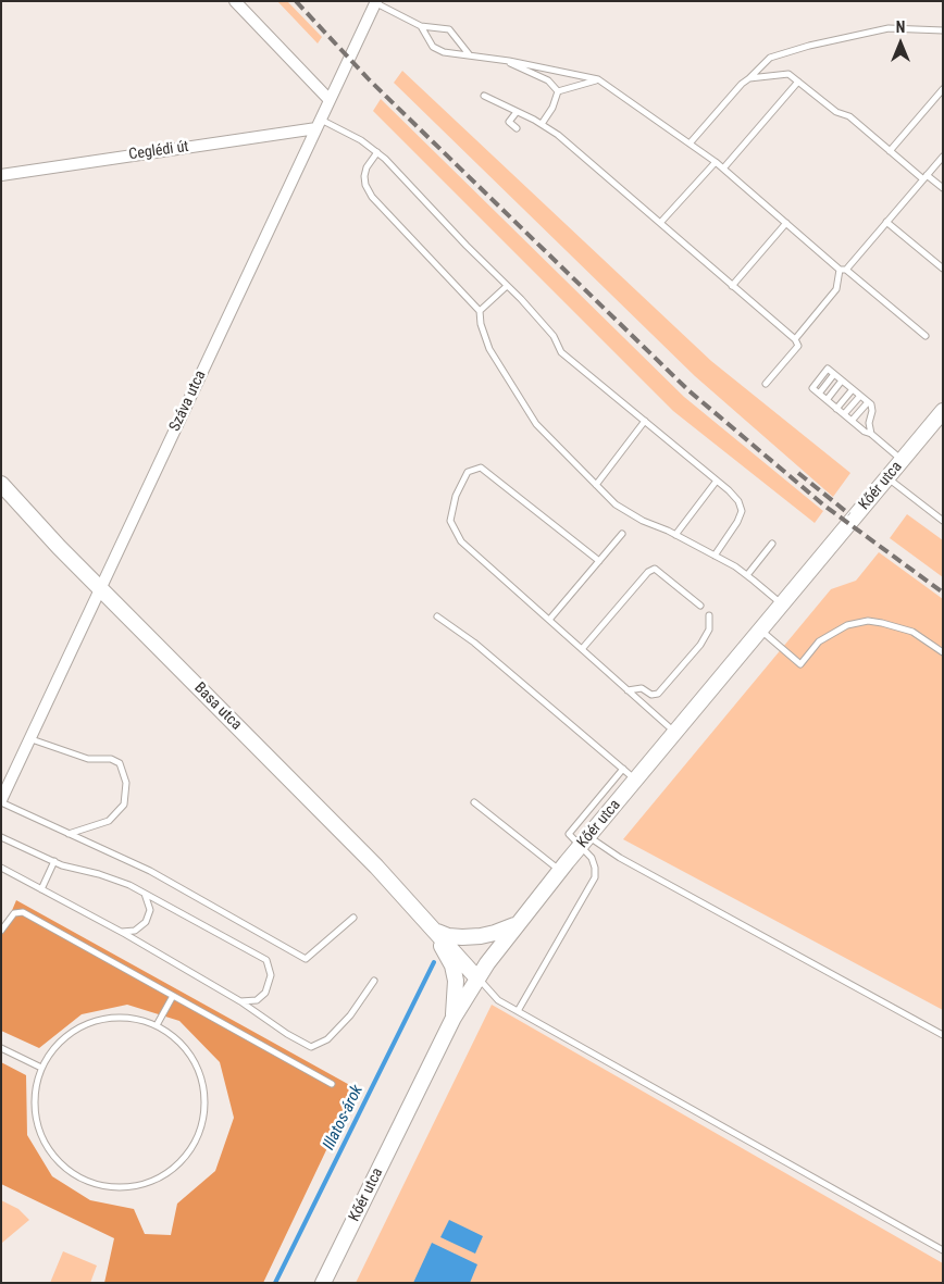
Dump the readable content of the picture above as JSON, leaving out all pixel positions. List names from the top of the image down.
{
  "streets": {
    "street": [
      "Ceglédi út",
      "Száva utca",
      "Kőér utca",
      "Basa utca"
    ]
  },
  "crossings": [
    ["Ceglédi út", "Száva utca"],
    ["Száva utca", "Basa utca"],
    ["Kőér utca", "Basa utca"]
  ],
  "water": ["Illatos-árok"],
  "north": "top"
}
